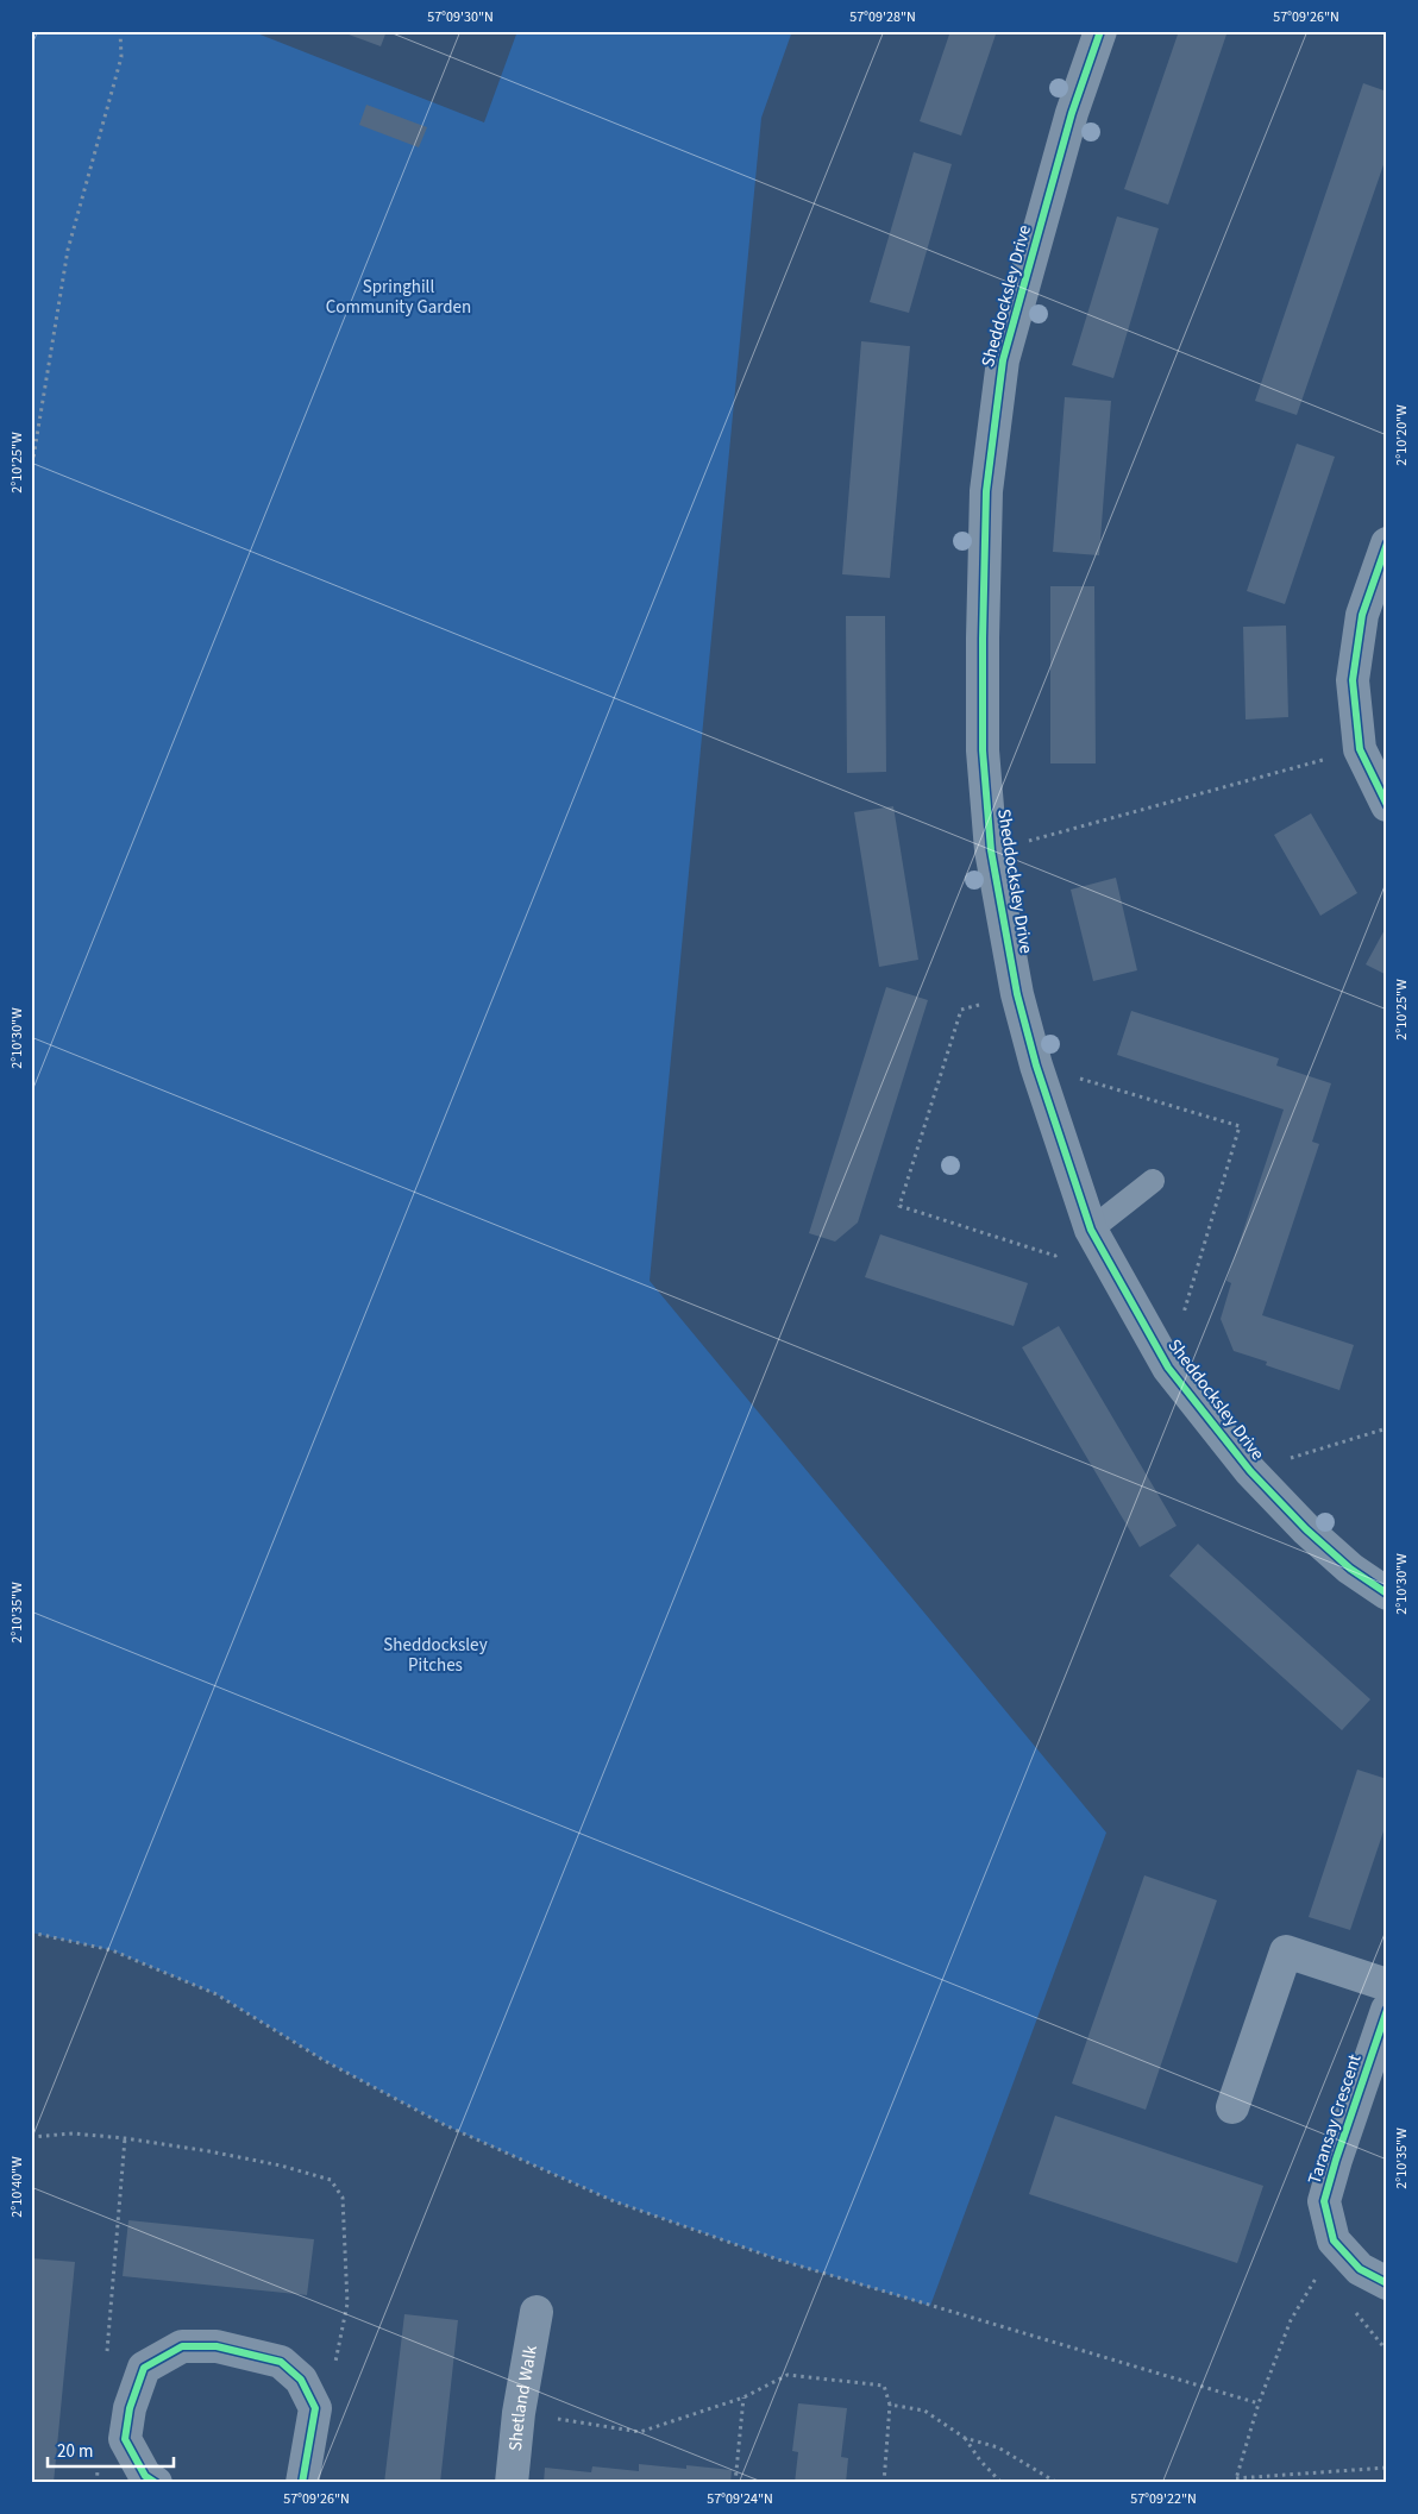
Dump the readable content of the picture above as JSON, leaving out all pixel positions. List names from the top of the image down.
{
  "streets": {
    "street": ["Sheddocksley Drive", "Taransay Crescent", "Shetland Walk"]
  },
  "parks": ["Springhill Community Garden", "Sheddocksley Pitches"],
  "scale_bar": "20 m",
  "coordinates": [
    "57°09'30\"N",
    "57°09'28\"N",
    "57°09'26\"N",
    "2°10'20\"W",
    "2°10'25\"W",
    "2°10'30\"W",
    "2°10'35\"W",
    "2°10'40\"W",
    "57°09'24\"N",
    "57°09'22\"N"
  ]
}
